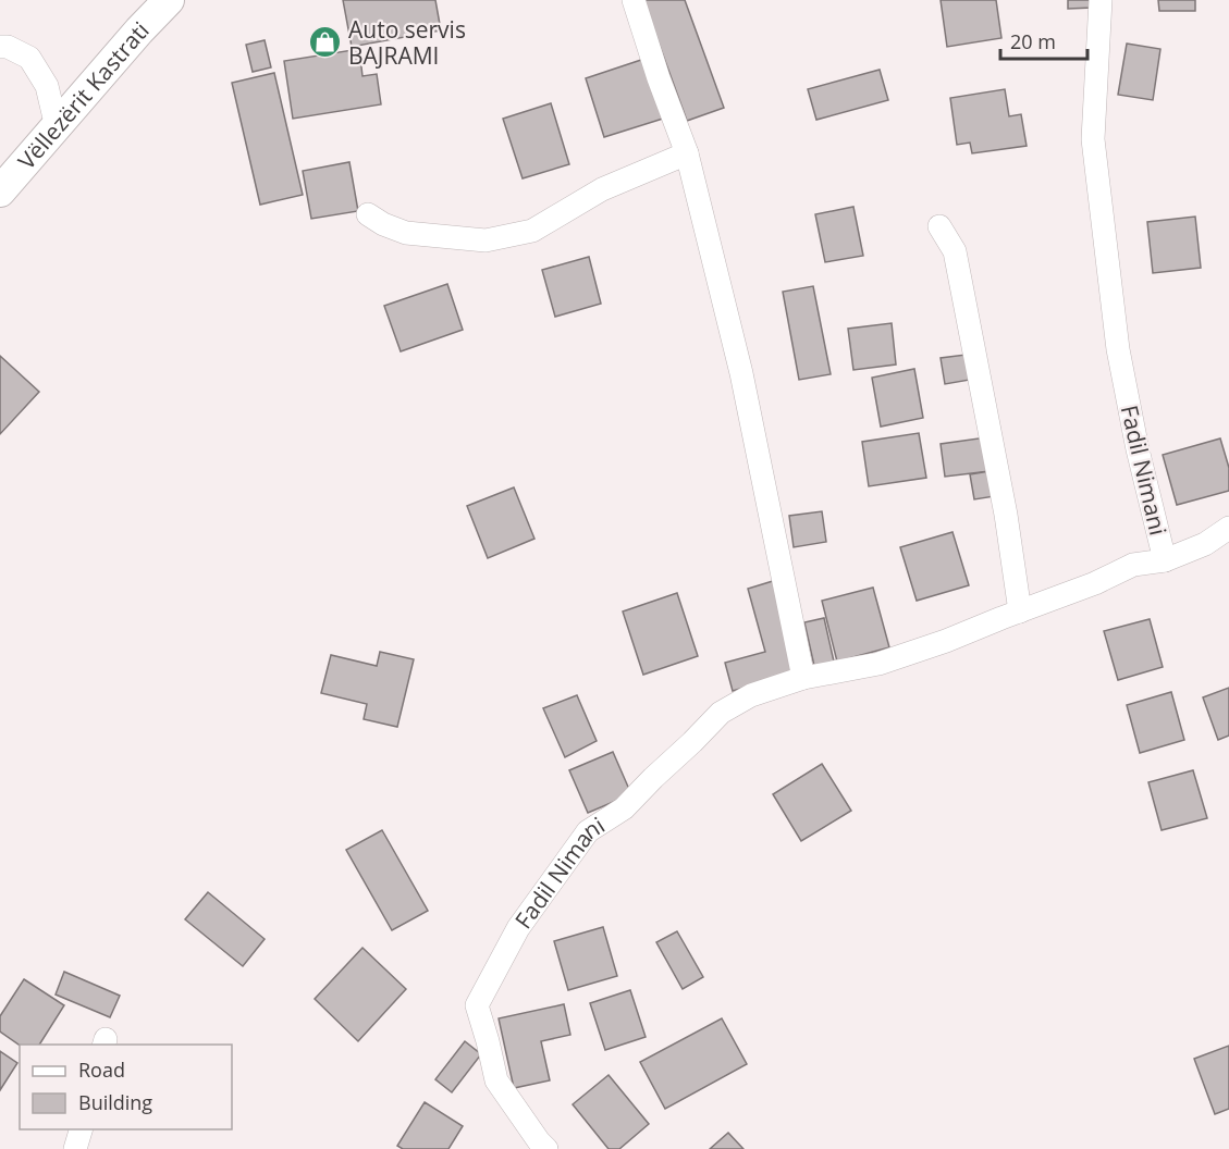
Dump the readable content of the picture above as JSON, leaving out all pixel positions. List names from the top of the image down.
{
  "streets": {
    "street": ["Vëllezërit Kastrati", "Fadil Nimani"]
  },
  "places": {
    "shop": ["Auto servis BAJRAMI"]
  },
  "legend": ["Road", "Building"],
  "scale_bar": "20 m"
}
